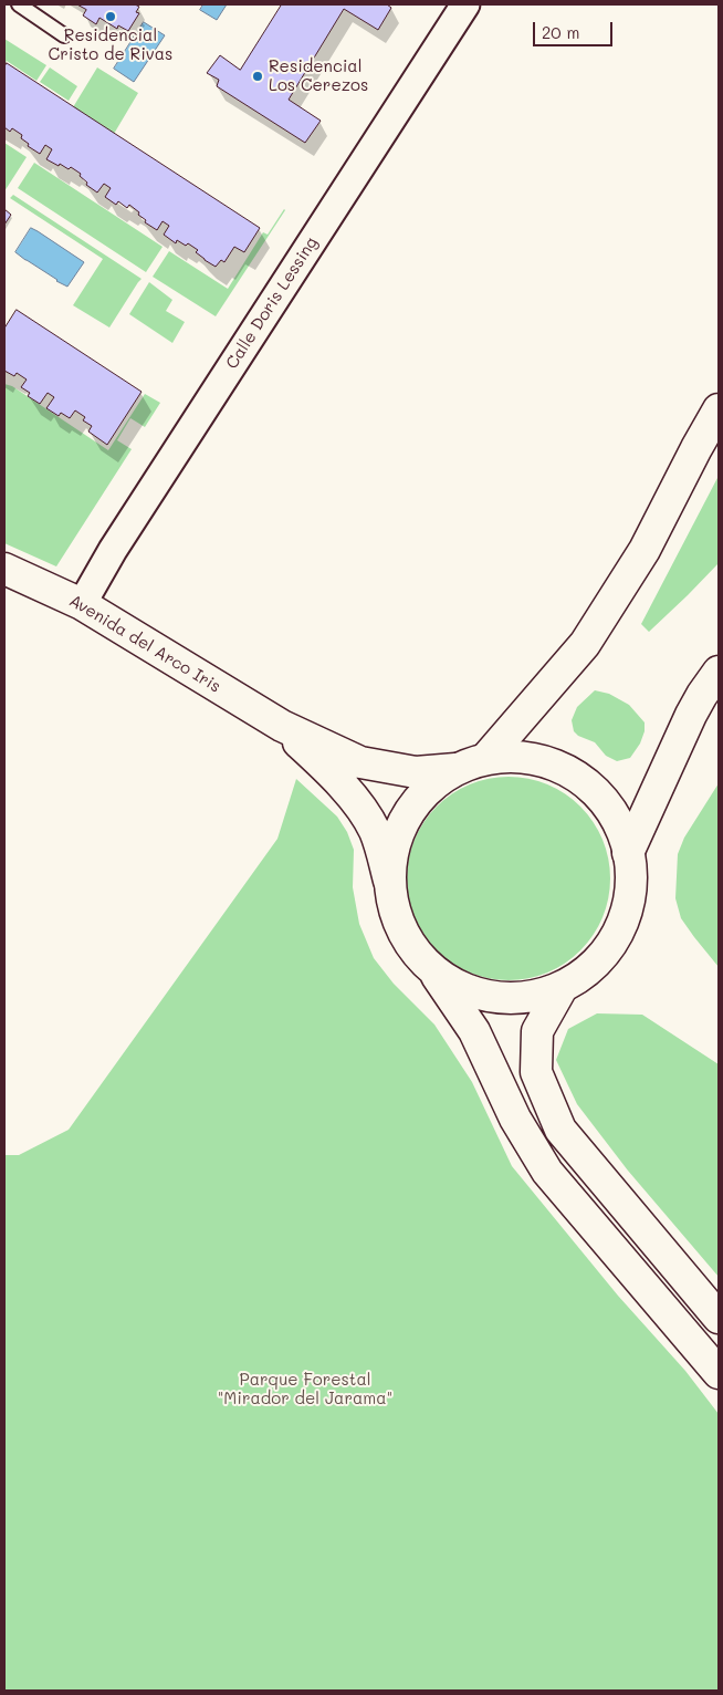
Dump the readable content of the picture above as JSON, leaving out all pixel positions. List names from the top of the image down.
{
  "streets": {
    "main road": ["Avenida del Arco Iris"],
    "street": ["Calle Doris Lessing"]
  },
  "crossings": [
    ["Calle Doris Lessing", "Avenida del Arco Iris"]
  ],
  "parks": ["Parque Forestal \"Mirador del Jarama\""],
  "places": ["Residencial Cristo de Rivas", "Residencial Los Cerezos"],
  "scale_bar": "20 m"
}
